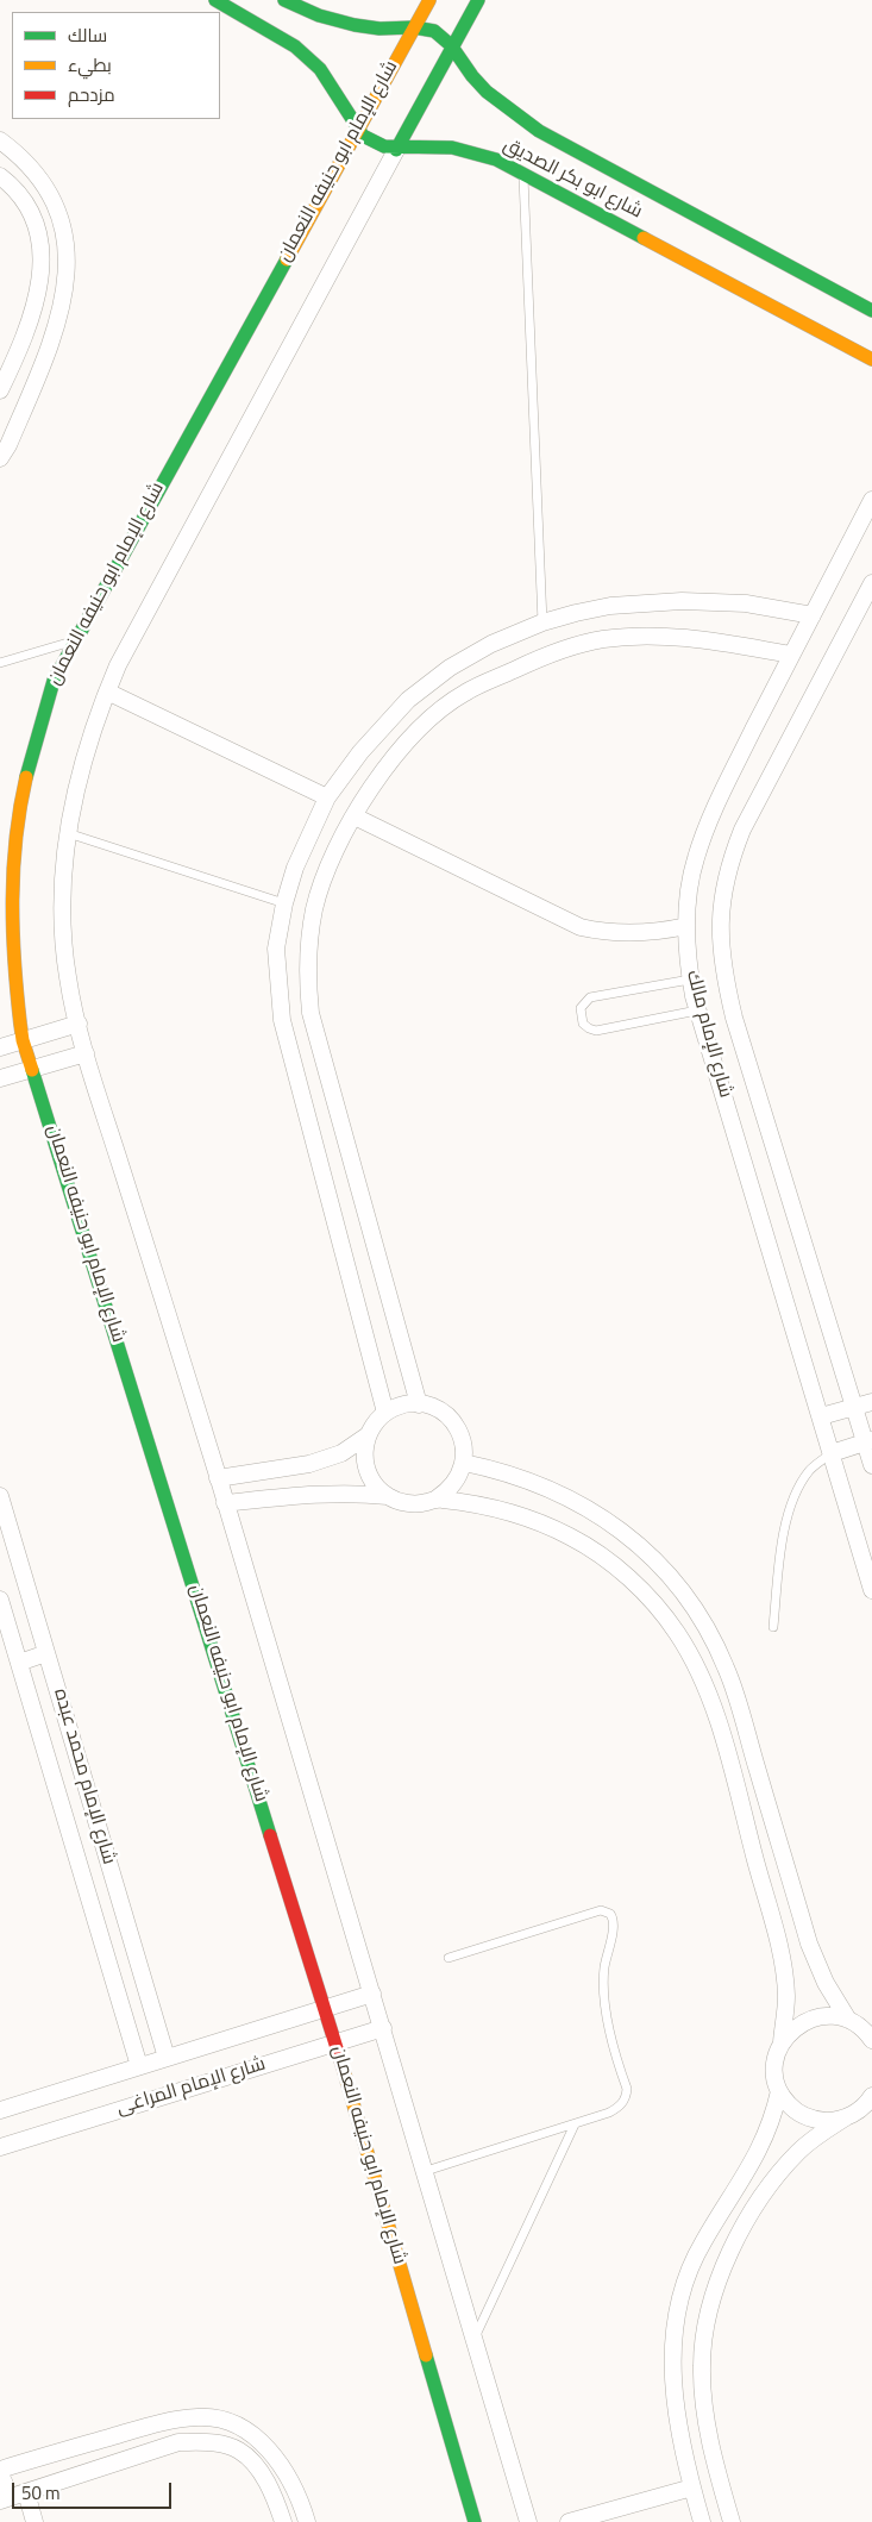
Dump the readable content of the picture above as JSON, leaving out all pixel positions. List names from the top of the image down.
{
  "streets": {
    "street": [
      "شارع الإمام ابو حنيفه النعمان",
      "شارع ابو بكر الصديق",
      "شارع الإمام مالك",
      "شارع الإمام محمد عبده",
      "شارع الإمام المراغى"
    ]
  },
  "crossings": [
    ["شارع الإمام ابو حنيفه النعمان", "شارع ابو بكر الصديق"],
    ["شارع الإمام ابو حنيفه النعمان", "شارع الإمام المراغى"],
    ["شارع الإمام محمد عبده", "شارع الإمام المراغى"]
  ],
  "legend": ["سالك", "بطيء", "مزدحم"],
  "scale_bar": "50 m"
}
